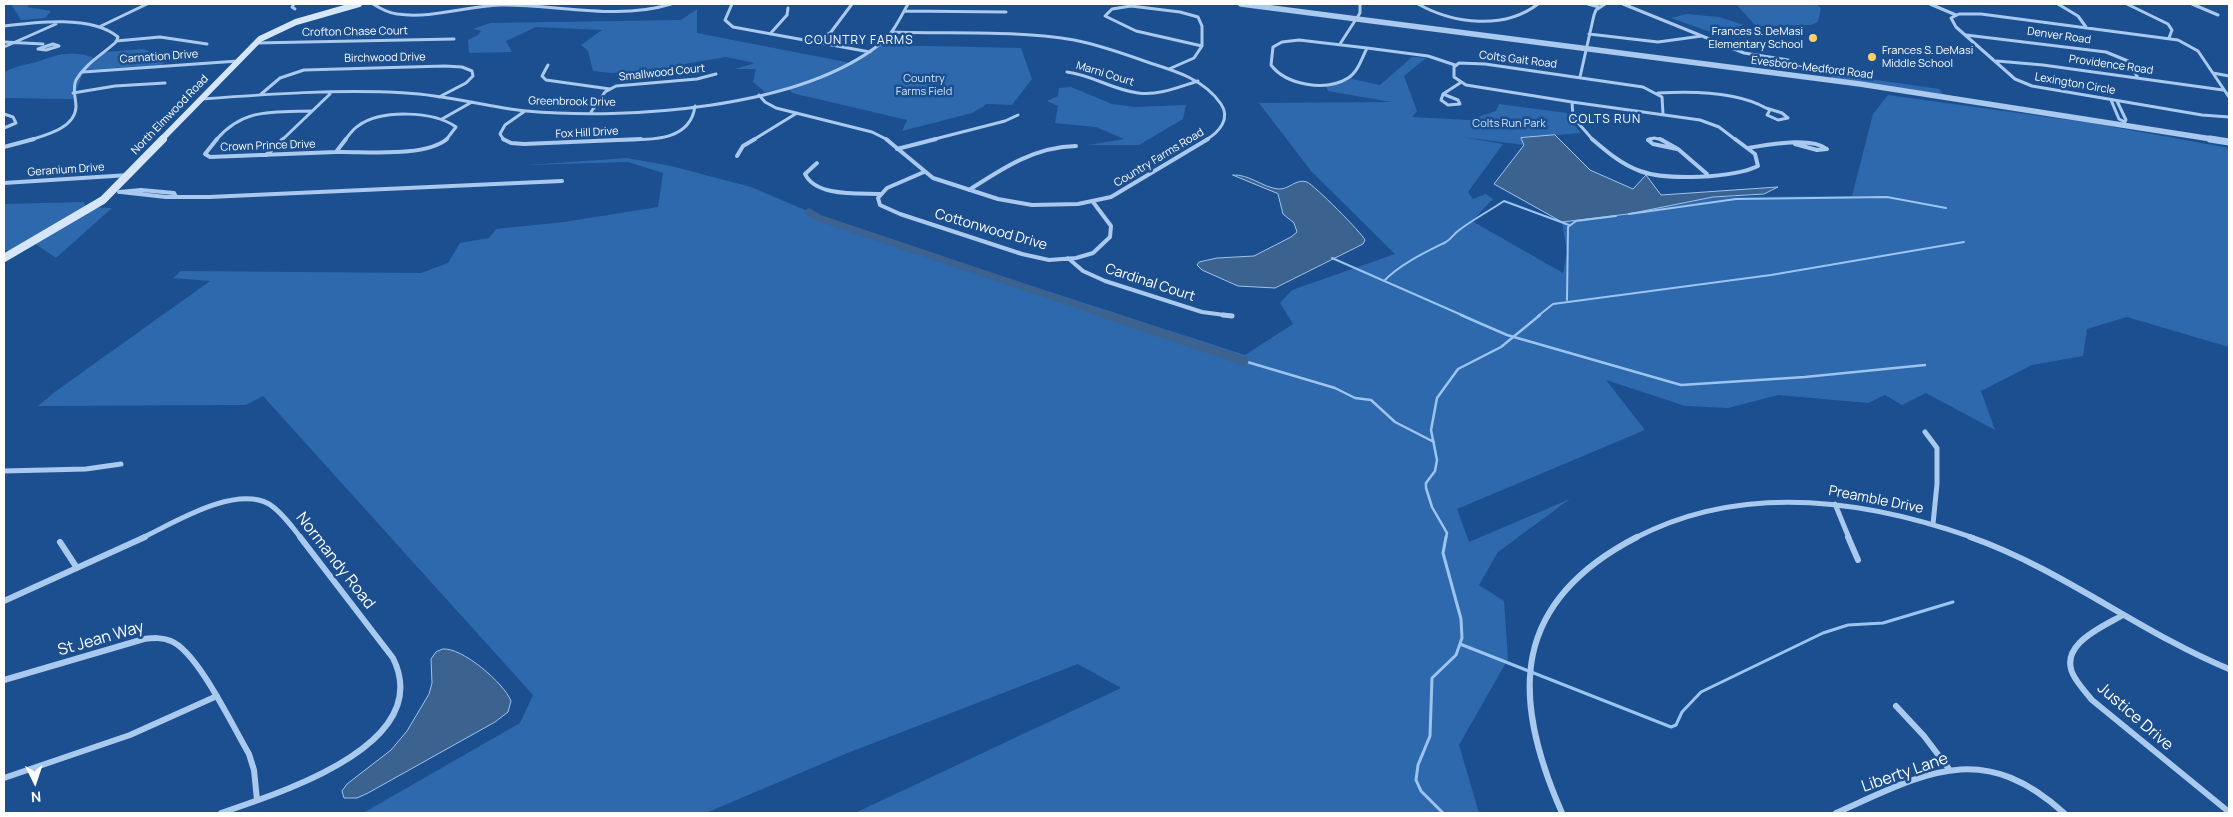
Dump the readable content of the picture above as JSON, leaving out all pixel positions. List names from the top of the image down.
{
  "streets": {
    "main road": ["North Elmwood Road"],
    "street": [
      "Crofton Chase Court",
      "Denver Road",
      "Carnation Drive",
      "Birchwood Drive",
      "Colts Gait Road",
      "Providence Road",
      "Evesboro-Medford Road",
      "Smallwood Court",
      "Marni Court",
      "Lexington Circle",
      "Greenbrook Drive",
      "Fox Hill Drive",
      "Crown Prince Drive",
      "Country Farms Road",
      "Geranium Drive",
      "Cottonwood Drive",
      "Cardinal Court",
      "Preamble Drive",
      "Normandy Road",
      "St Jean Way",
      "Justice Drive",
      "Liberty Lane"
    ]
  },
  "crossings": [
    ["Crofton Chase Court", "North Elmwood Road"],
    ["Denver Road", "Providence Road"],
    ["Denver Road", "Lexington Circle"],
    ["Carnation Drive", "North Elmwood Road"],
    ["Birchwood Drive", "Greenbrook Drive"],
    ["Providence Road", "Lexington Circle"],
    ["Smallwood Court", "Greenbrook Drive"],
    ["Marni Court", "Country Farms Road"],
    ["Greenbrook Drive", "North Elmwood Road"],
    ["Greenbrook Drive", "Fox Hill Drive"],
    ["Greenbrook Drive", "Country Farms Road"],
    ["North Elmwood Road", "Geranium Drive"],
    ["Country Farms Road", "Cottonwood Drive"],
    ["Cottonwood Drive", "Cardinal Court"],
    ["Preamble Drive", "Justice Drive"],
    ["Normandy Road", "St Jean Way"]
  ],
  "districts": ["COUNTRY FARMS", "COLTS RUN"],
  "parks": ["Country Farms Field", "Colts Run Park"],
  "places": ["Frances S. DeMasi Elementary School", "Frances S. DeMasi Middle School"],
  "north": "bottom"
}
